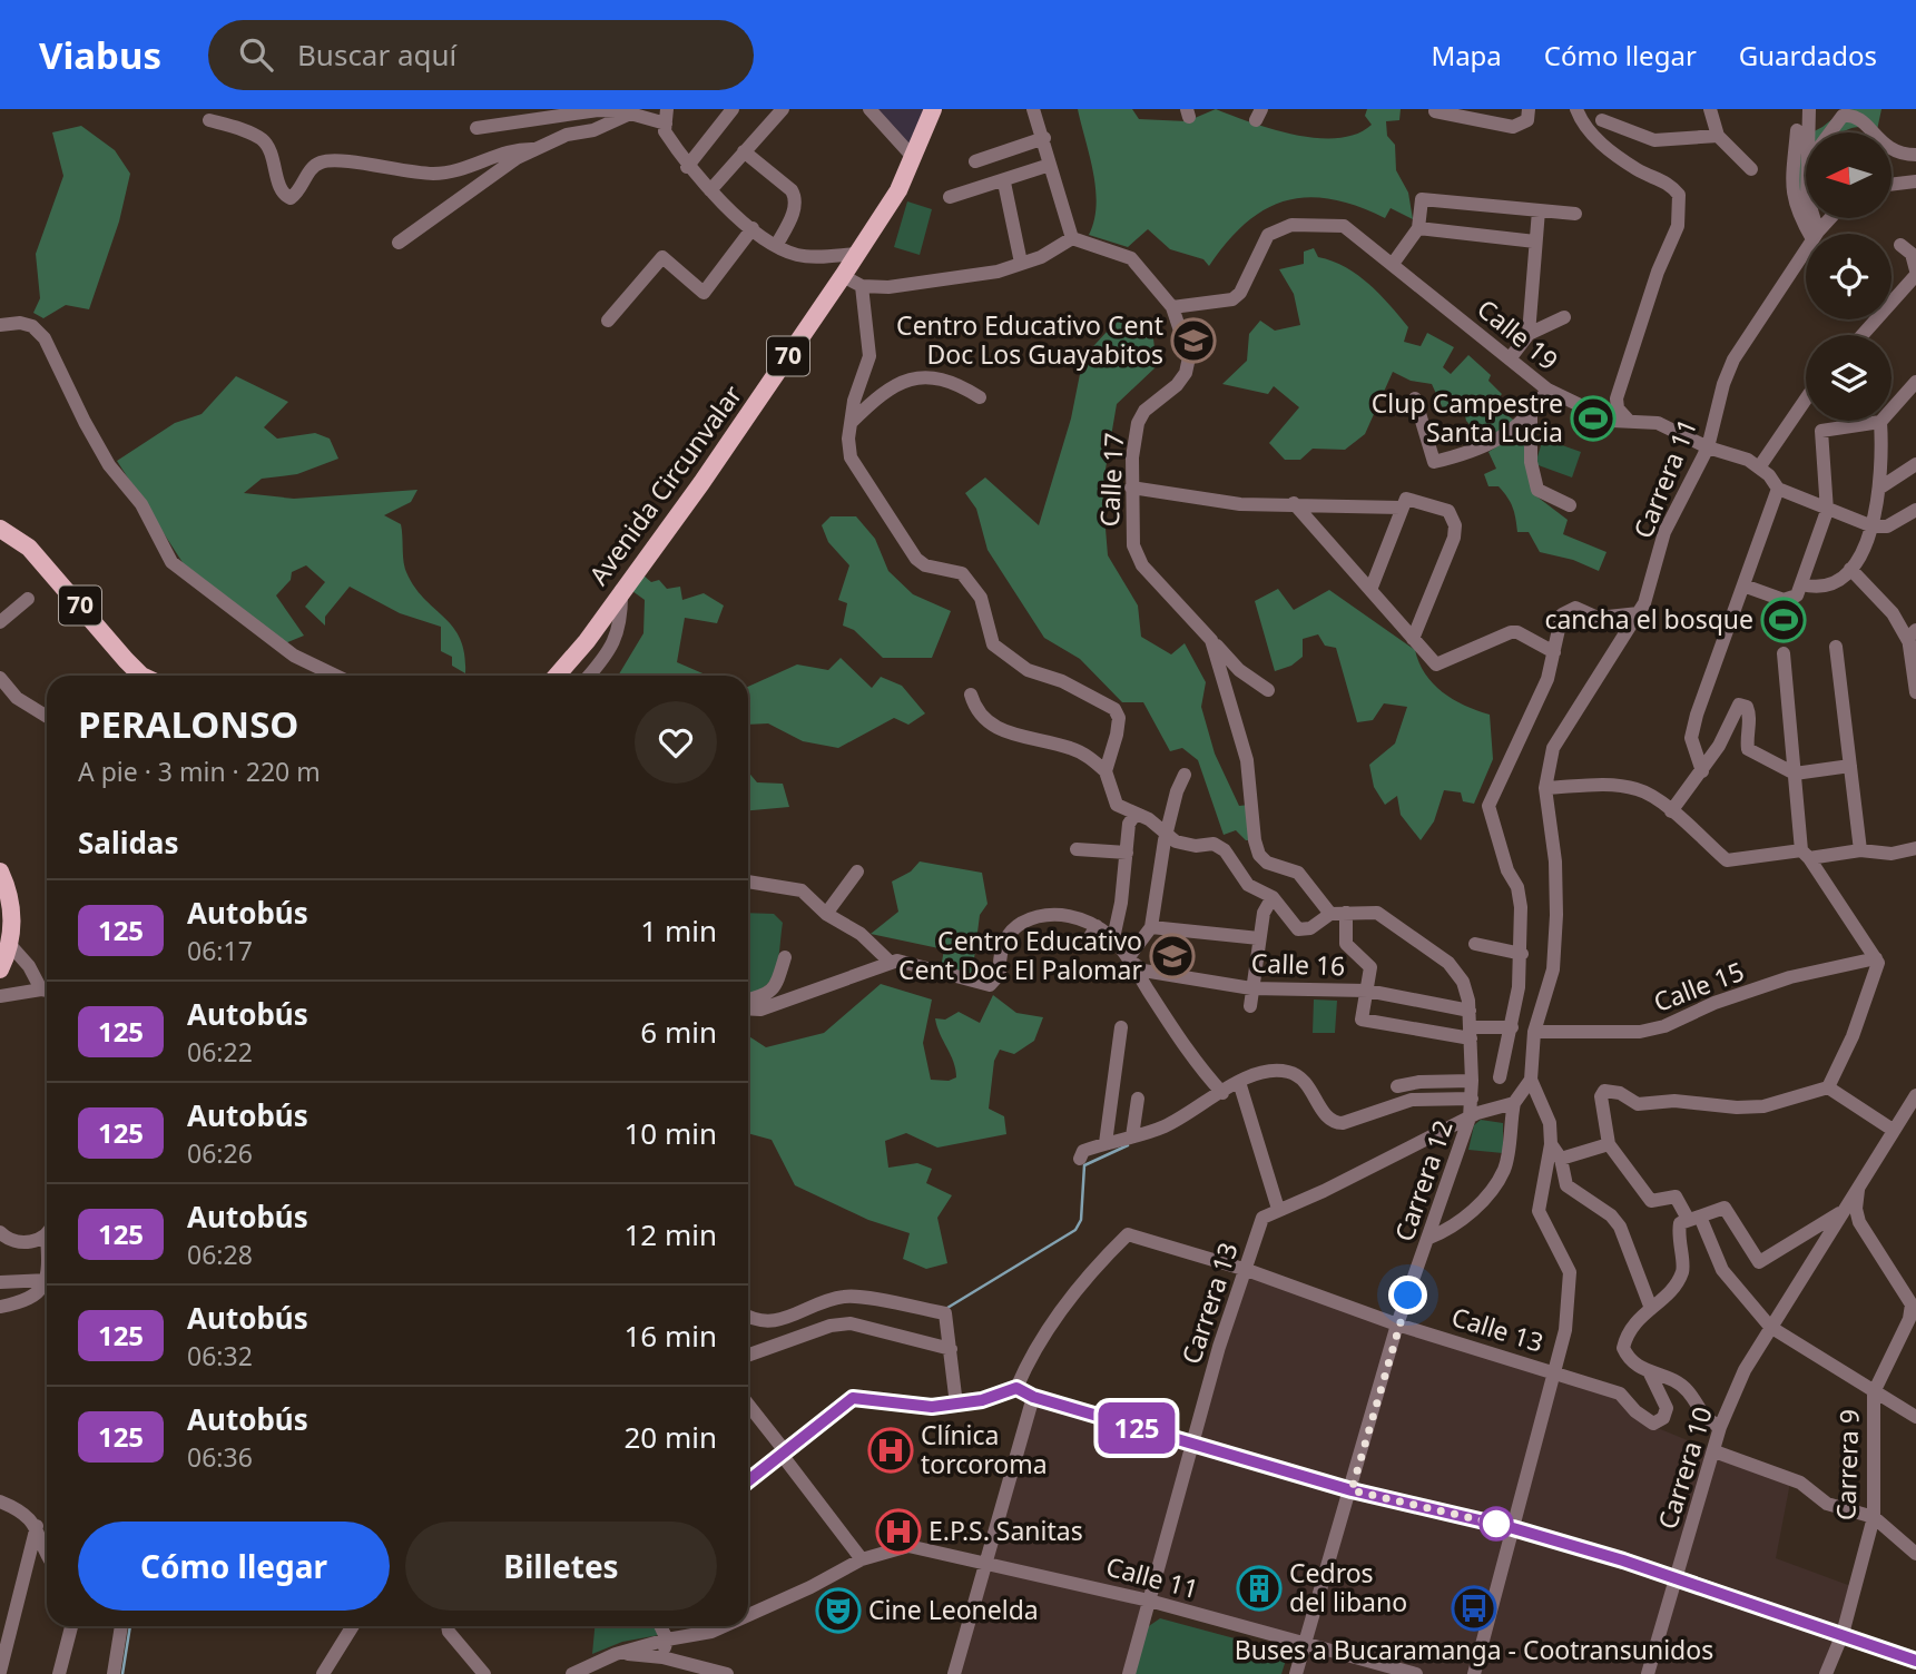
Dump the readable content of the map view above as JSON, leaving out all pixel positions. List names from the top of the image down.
{
  "streets": {
    "main road": ["70", "Avenida Circunvalar"],
    "street": [
      "Calle 19",
      "Carrera 11",
      "Calle 17",
      "Calle 16",
      "Calle 15",
      "Carrera 12",
      "Carrera 13",
      "Calle 13",
      "Carrera 9",
      "Carrera 10",
      "Calle 11"
    ]
  },
  "crossings": [
    ["Calle 19", "Carrera 11"],
    ["Calle 19", "Calle 17"],
    ["Carrera 11", "Calle 15"],
    ["Carrera 11", "Calle 13"],
    ["Calle 16", "Carrera 12"],
    ["Carrera 12", "Calle 13"],
    ["Carrera 12", "Calle 11"],
    ["Carrera 13", "Calle 13"],
    ["Carrera 13", "Calle 11"],
    ["Carrera 9", "Carrera 10"]
  ],
  "places": {
    "school or university": ["Centro Educativo Cent Doc Los Guayabitos", "Centro Educativo Cent Doc El Palomar"],
    "sports": ["Clup Campestre Santa Lucia", "cancha el bosque"],
    "hospital": ["Clínica torcoroma", "E.P.S. Sanitas"],
    "building": ["Cedros del libano"],
    "bus stop": ["Buses a Bucaramanga - Cootransunidos"],
    "theatre": ["Cine Leonelda"]
  },
  "lines": ["bus line 125"],
  "north": "left",
  "page": {
    "header": "Viabus",
    "search": "Buscar aquí",
    "nav": ["Mapa", "Cómo llegar", "Guardados"],
    "on_map": "125",
    "heading": [
      ["PERALONSO", "A pie · 3 min · 220 m"],
      "Salidas"
    ],
    "list": [
      {
        "mark": "125",
        "name": "Autobús",
        "note": "06:17",
        "value": "1 min"
      },
      {
        "mark": "125",
        "name": "Autobús",
        "note": "06:22",
        "value": "6 min"
      },
      {
        "mark": "125",
        "name": "Autobús",
        "note": "06:26",
        "value": "10 min"
      },
      {
        "mark": "125",
        "name": "Autobús",
        "note": "06:28",
        "value": "12 min"
      },
      {
        "mark": "125",
        "name": "Autobús",
        "note": "06:32",
        "value": "16 min"
      },
      {
        "mark": "125",
        "name": "Autobús",
        "note": "06:36",
        "value": "20 min"
      }
    ],
    "buttons": ["Cómo llegar", "Billetes"]
  }
}
